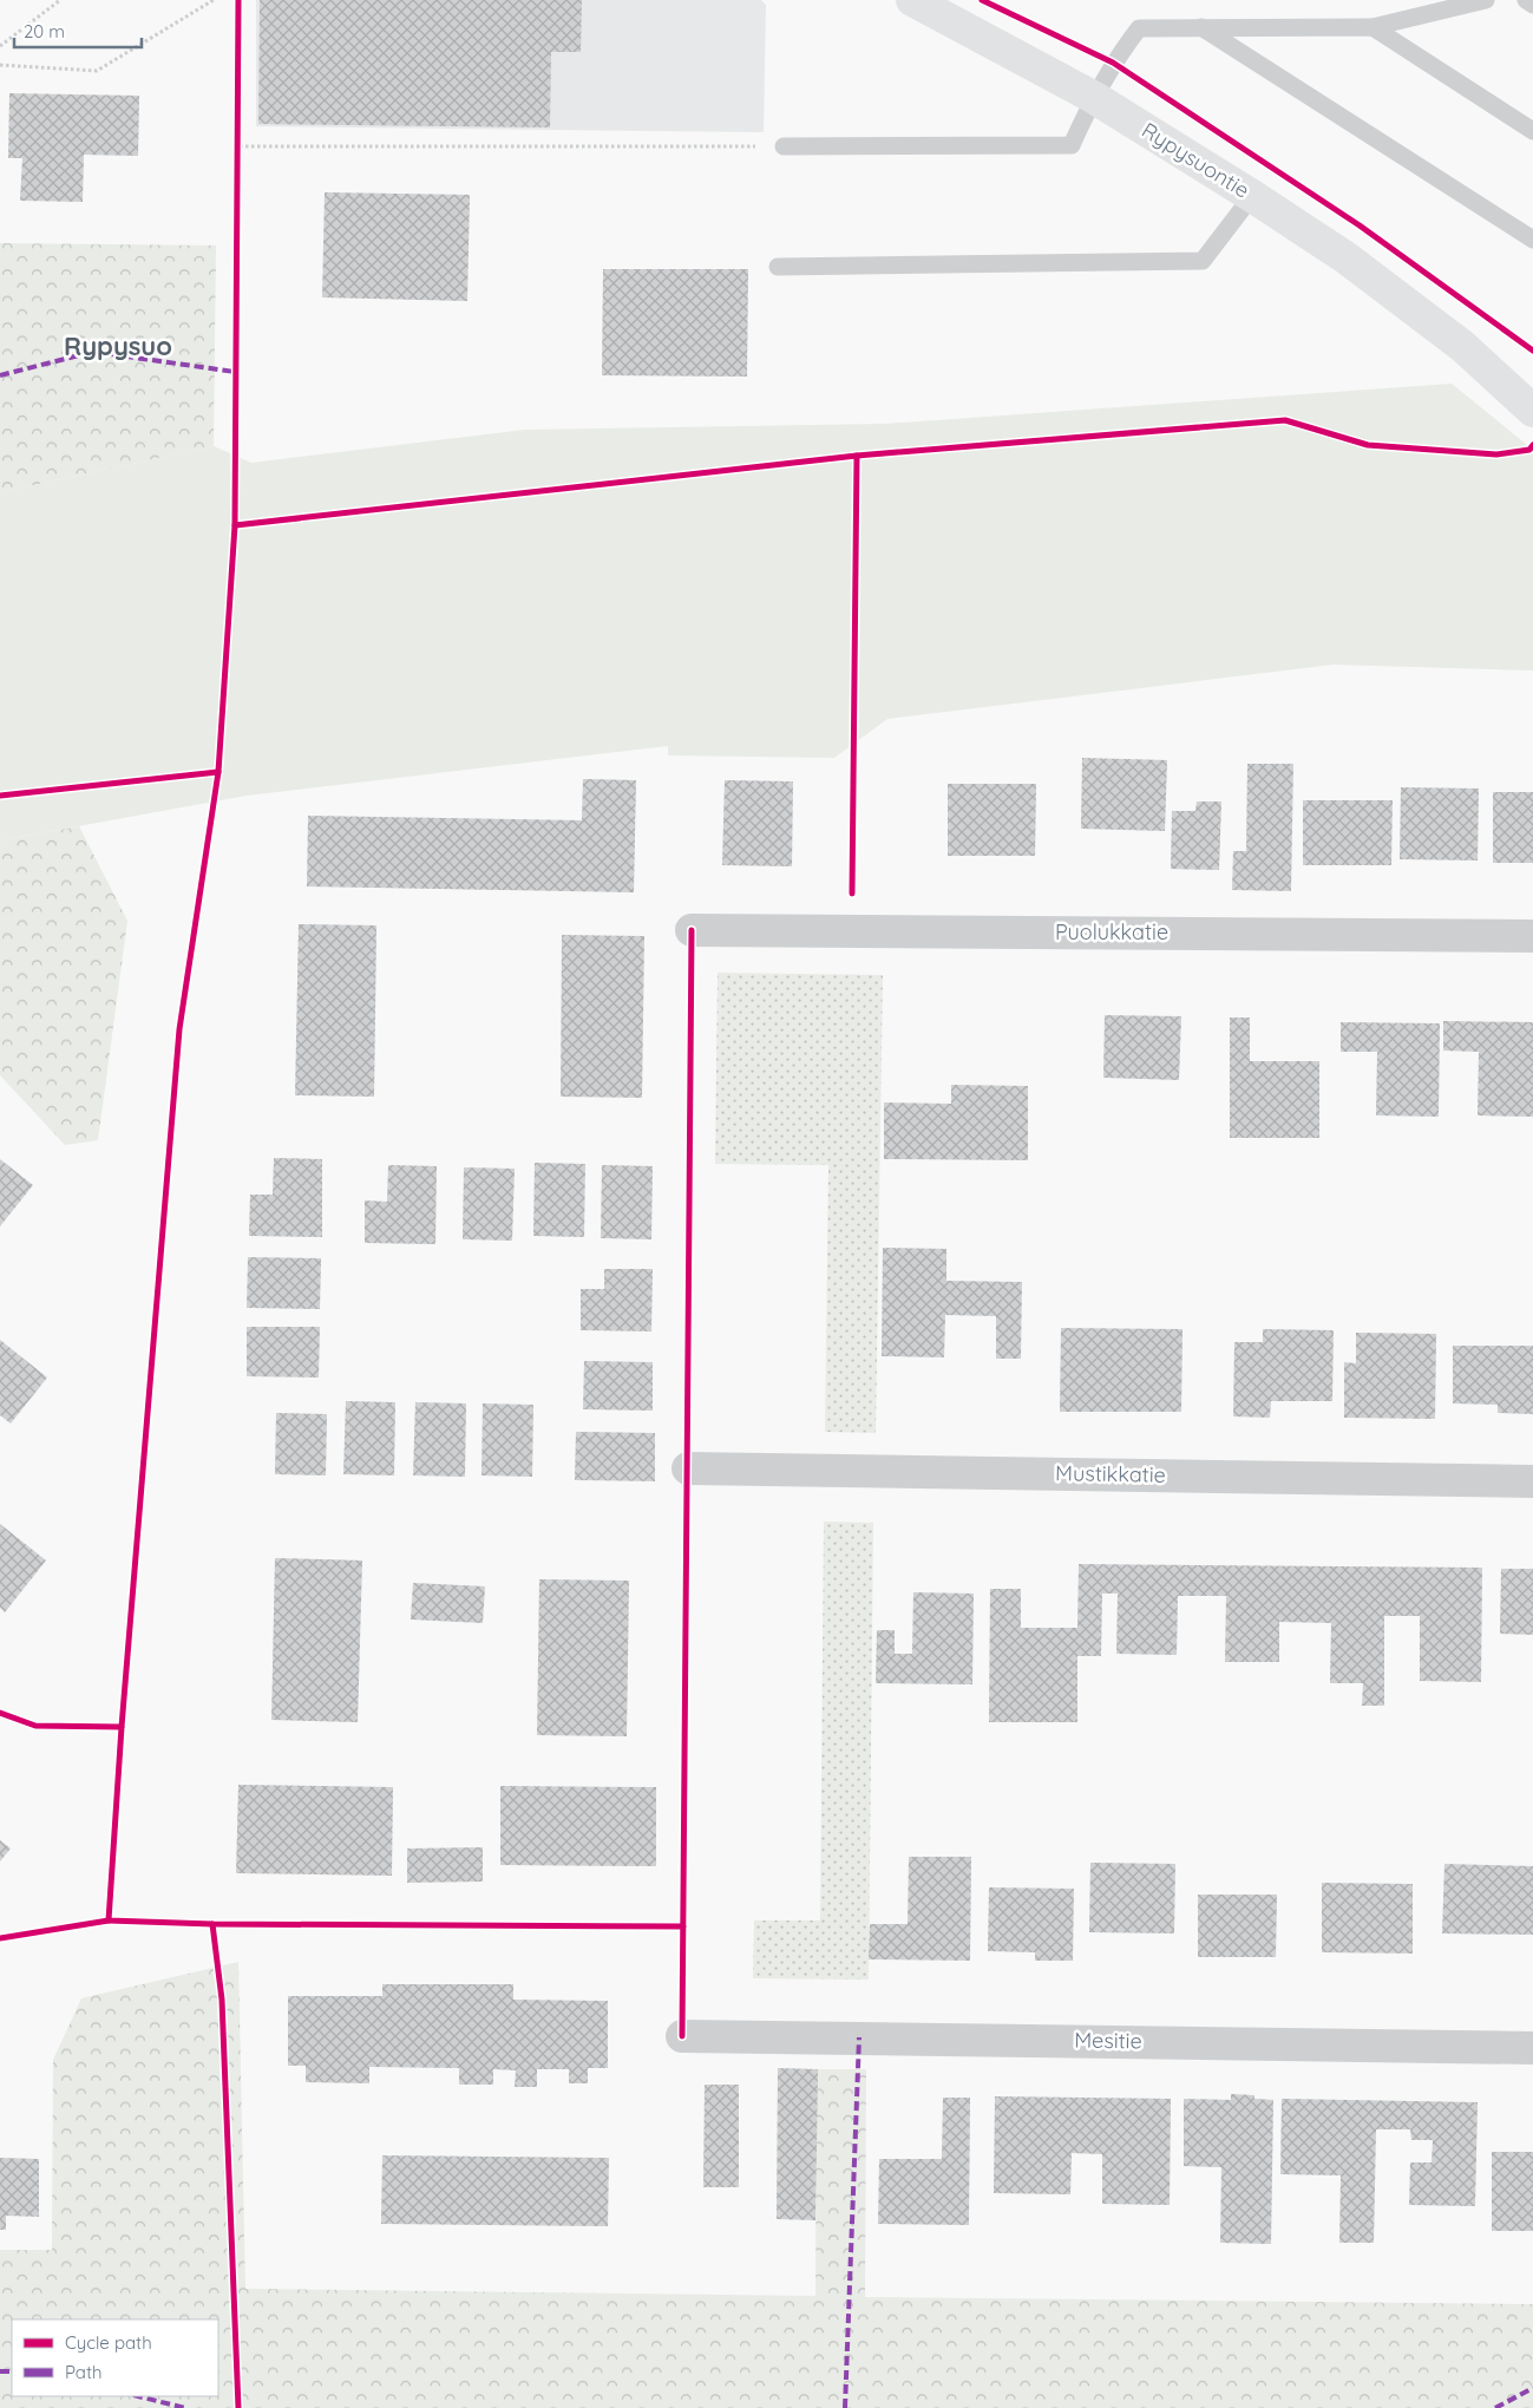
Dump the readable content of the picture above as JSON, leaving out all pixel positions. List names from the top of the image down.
{
  "streets": {
    "street": [
      "Rypysuontie",
      "Puolukkatie",
      "Mustikkatie",
      "Mesitie"
    ]
  },
  "districts": ["Rypysuo"],
  "legend": ["Cycle path", "Path"],
  "scale_bar": "20 m"
}
